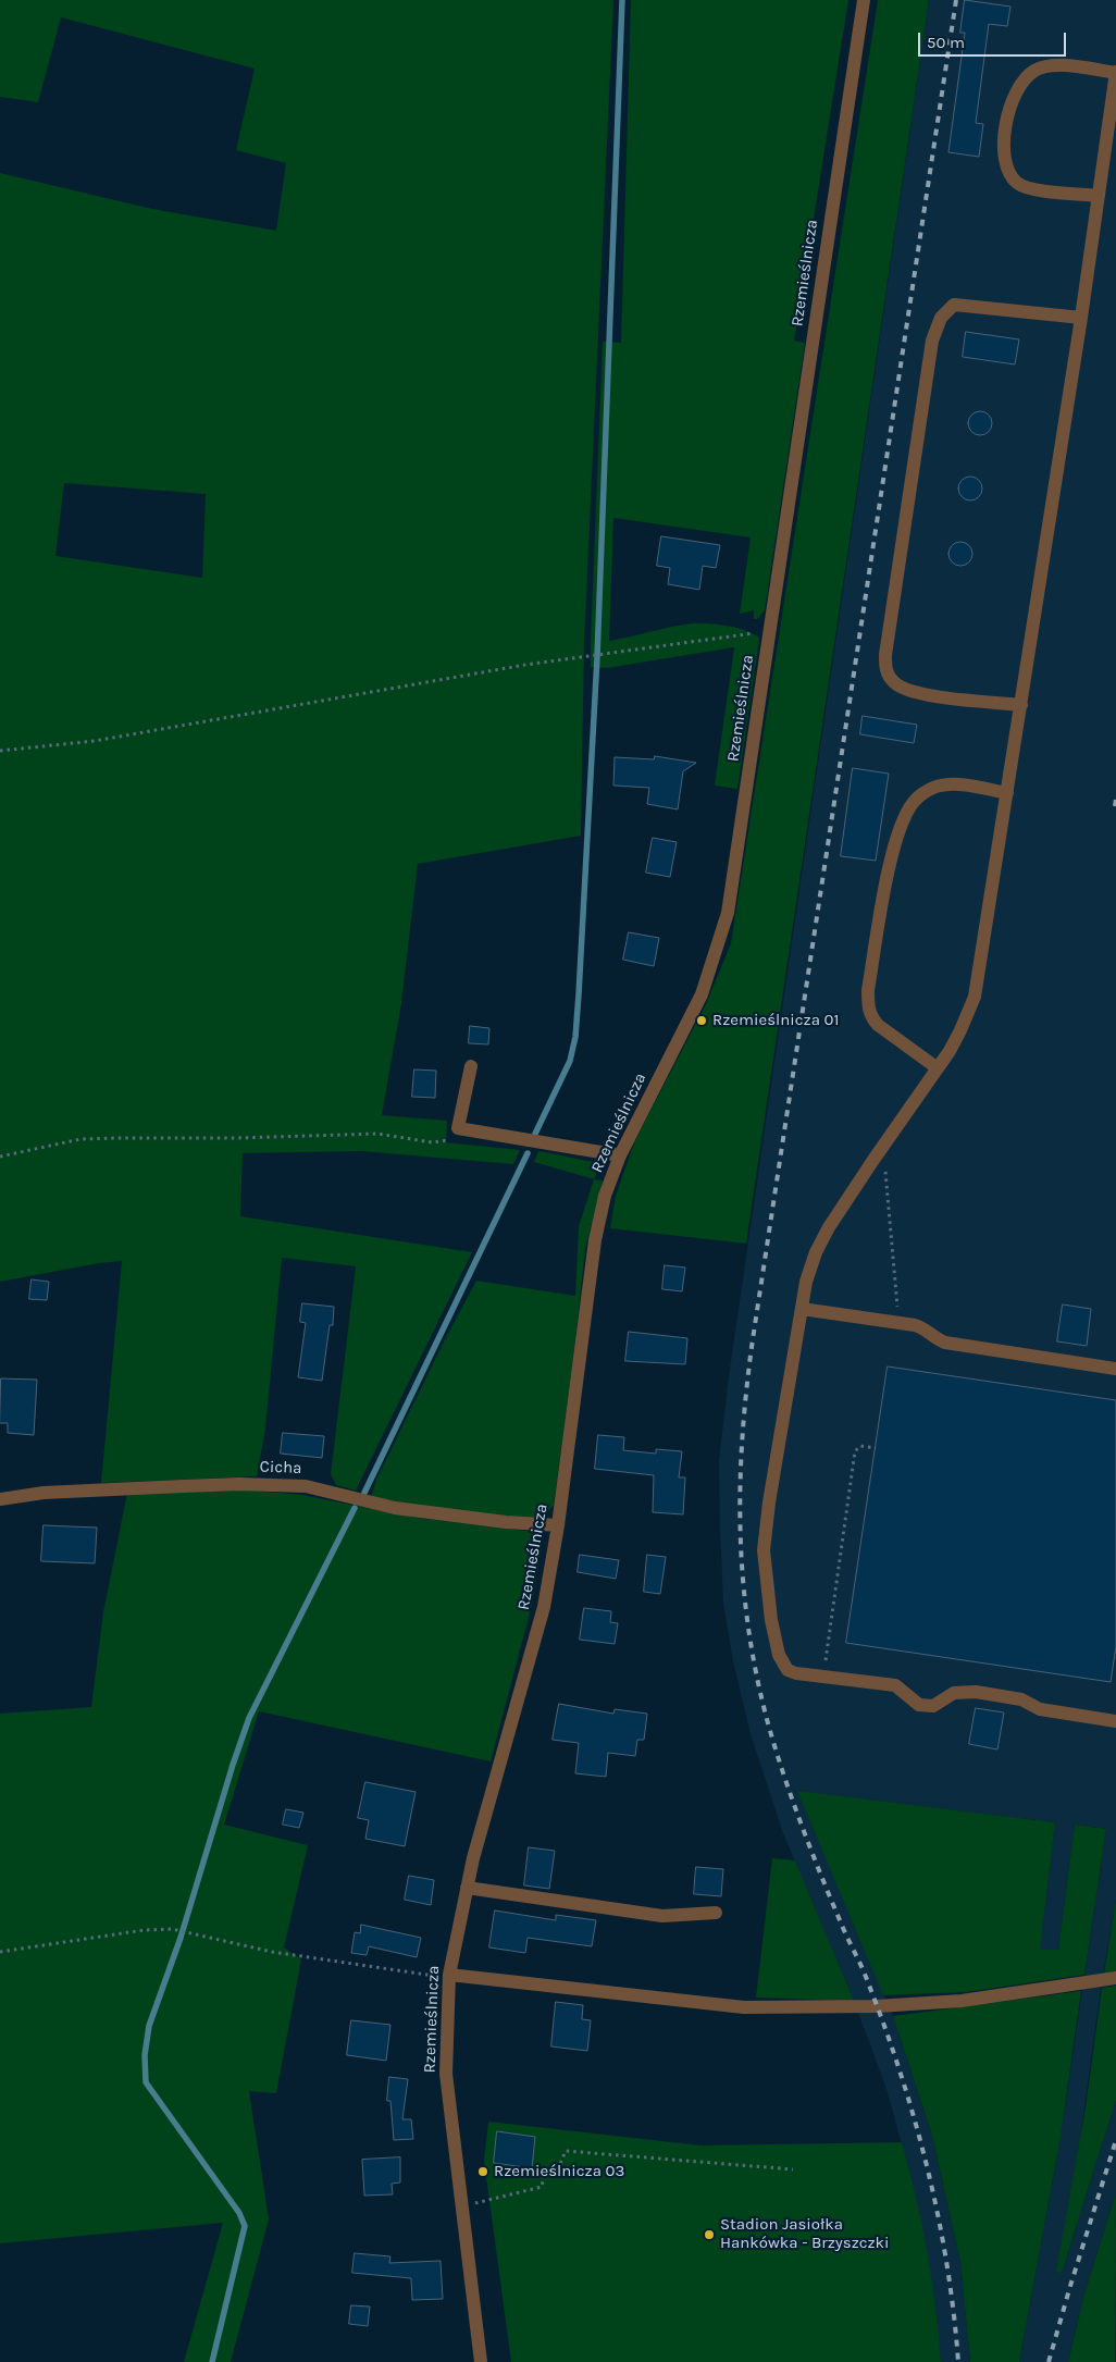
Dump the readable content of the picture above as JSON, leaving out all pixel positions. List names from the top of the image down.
{
  "streets": {
    "street": ["Rzemieślnicza", "Cicha"]
  },
  "crossings": [
    ["Rzemieślnicza", "Cicha"]
  ],
  "places": ["Rzemieślnicza 01", "Rzemieślnicza 03", "Stadion Jasiołka Hankówka - Brzyszczki"],
  "scale_bar": "50 m"
}
